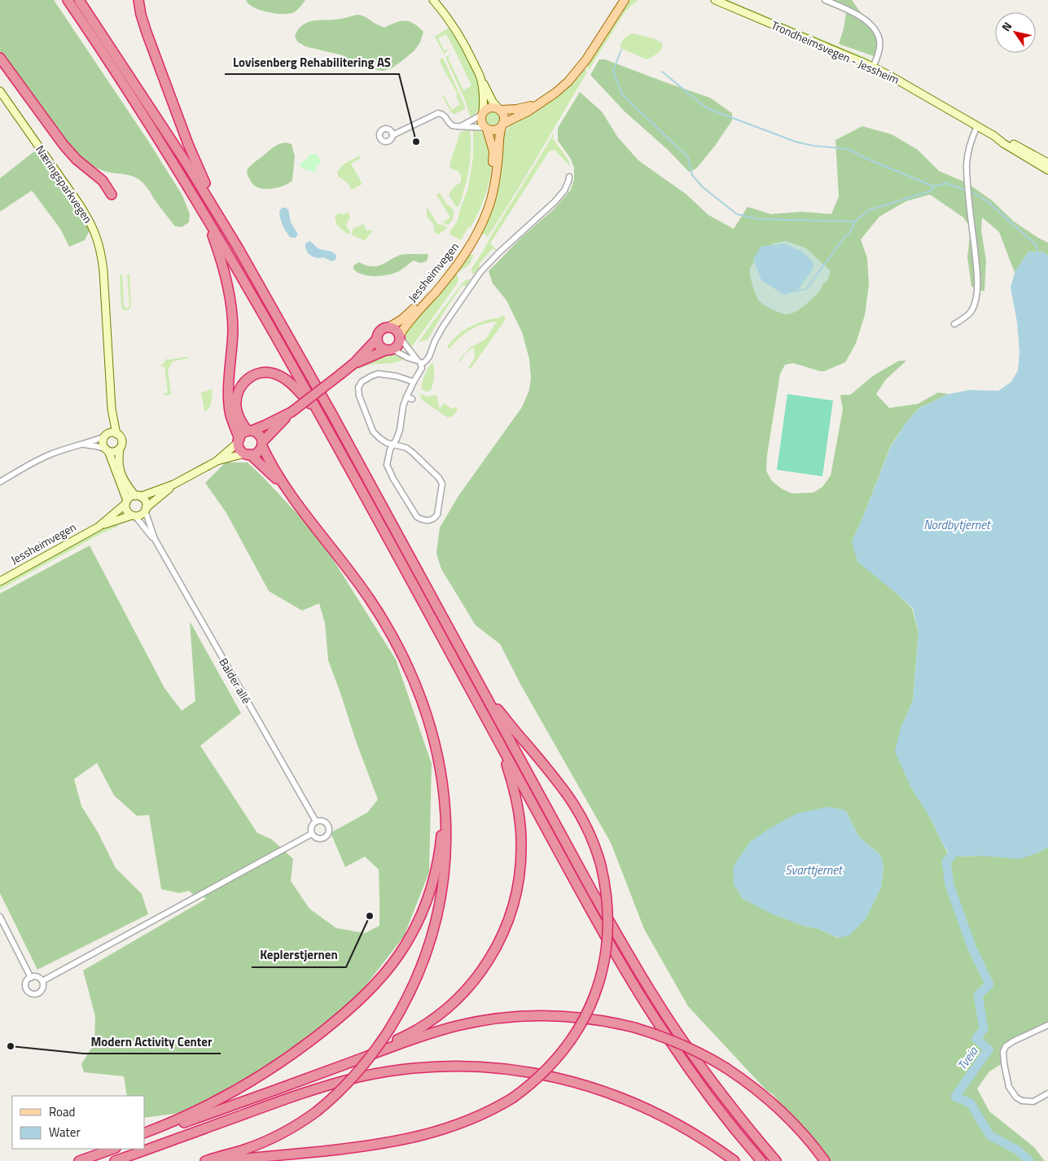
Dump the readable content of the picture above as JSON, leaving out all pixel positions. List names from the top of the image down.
{
  "streets": {
    "main road": ["Trondheimsvegen - Jessheim", "Næringsparkvegen", "Jessheimvegen"],
    "street": ["Balder allé"]
  },
  "crossings": [
    ["Næringsparkvegen", "Jessheimvegen"],
    ["Næringsparkvegen", "Balder allé"],
    ["Jessheimvegen", "Balder allé"]
  ],
  "water": ["Nordbytjernet", "Svarttjernet", "Tveia"],
  "places": ["Lovisenberg Rehabilitering AS", "Keplerstjernen", "Modern Activity Center"],
  "legend": ["Road", "Water"],
  "north": "top left"
}
